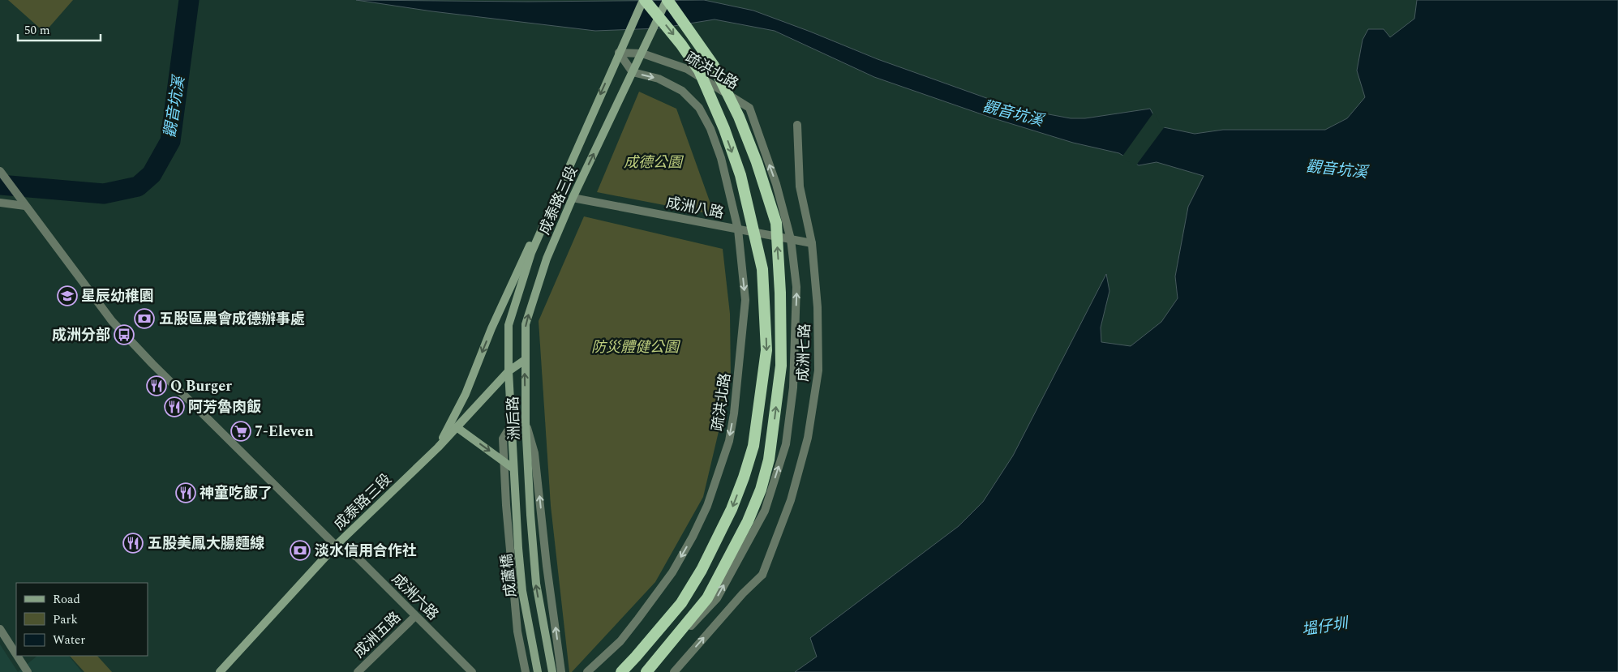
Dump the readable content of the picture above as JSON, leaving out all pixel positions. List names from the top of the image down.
{
  "streets": {
    "main road": ["成泰路三段", "洲后路", "成蘆橋"],
    "street": [
      "疏洪北路",
      "成洲八路",
      "成洲七路",
      "成洲六路",
      "成洲五路"
    ]
  },
  "crossings": [
    ["疏洪北路", "成泰路三段"],
    ["疏洪北路", "成洲八路"],
    ["成泰路三段", "成洲八路"],
    ["成泰路三段", "洲后路"],
    ["成泰路三段", "成洲六路"],
    ["成洲八路", "成洲七路"],
    ["洲后路", "成蘆橋"],
    ["成洲六路", "成洲五路"]
  ],
  "one_way": ["成洲七路"],
  "water": ["觀音坑溪", "塭仔圳"],
  "parks": ["成德公園", "防災體健公園"],
  "places": {
    "school or university": ["星辰幼稚園"],
    "bank": ["五股區農會成德辦事處", "淡水信用合作社"],
    "bus stop": ["成洲分部"],
    "restaurant": [
      "Q Burger",
      "阿芳魯肉飯",
      "神童吃飯了",
      "五股美鳳大腸麵線"
    ],
    "supermarket": ["7-Eleven"]
  },
  "legend": ["Road", "Park", "Water"],
  "scale_bar": "50 m"
}
